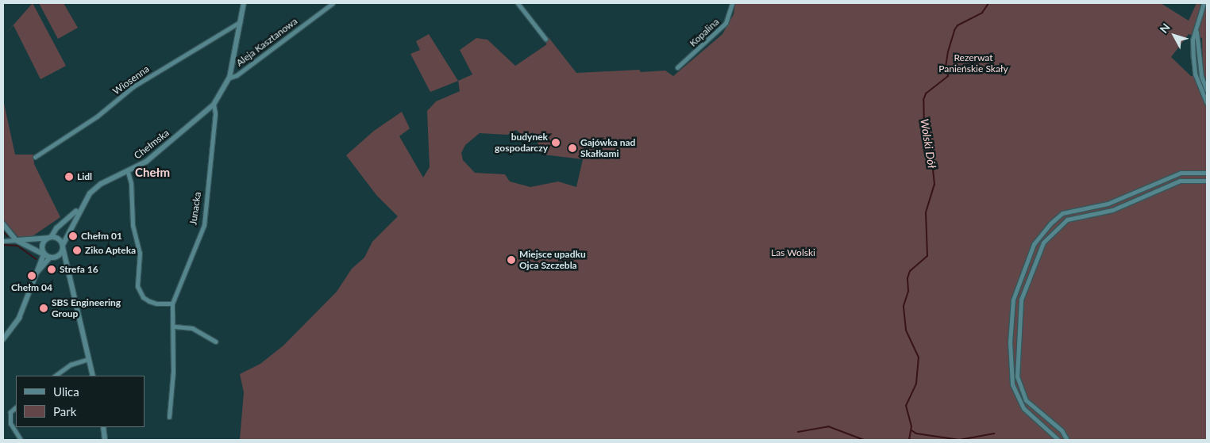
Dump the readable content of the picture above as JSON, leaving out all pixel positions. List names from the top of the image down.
{
  "streets": {
    "street": [
      "Kopalina",
      "Aleja Kasztanowa",
      "Wiosenna",
      "Chełmska",
      "Junacka"
    ]
  },
  "crossings": [
    ["Chełmska", "Junacka"]
  ],
  "districts": ["Chełm"],
  "water": ["Wolski Dół"],
  "parks": ["Rezerwat Panieńskie Skały", "Las Wolski"],
  "places": [
    "budynek gospodarczy",
    "Gajówka nad Skałkami",
    "Lidl",
    "Chełm 01",
    "Ziko Apteka",
    "Miejsce upadku Ojca Szczebla",
    "Strefa 16",
    "Chełm 04",
    "SBS Engineering Group"
  ],
  "legend": ["Ulica", "Park"],
  "north": "top left"
}
